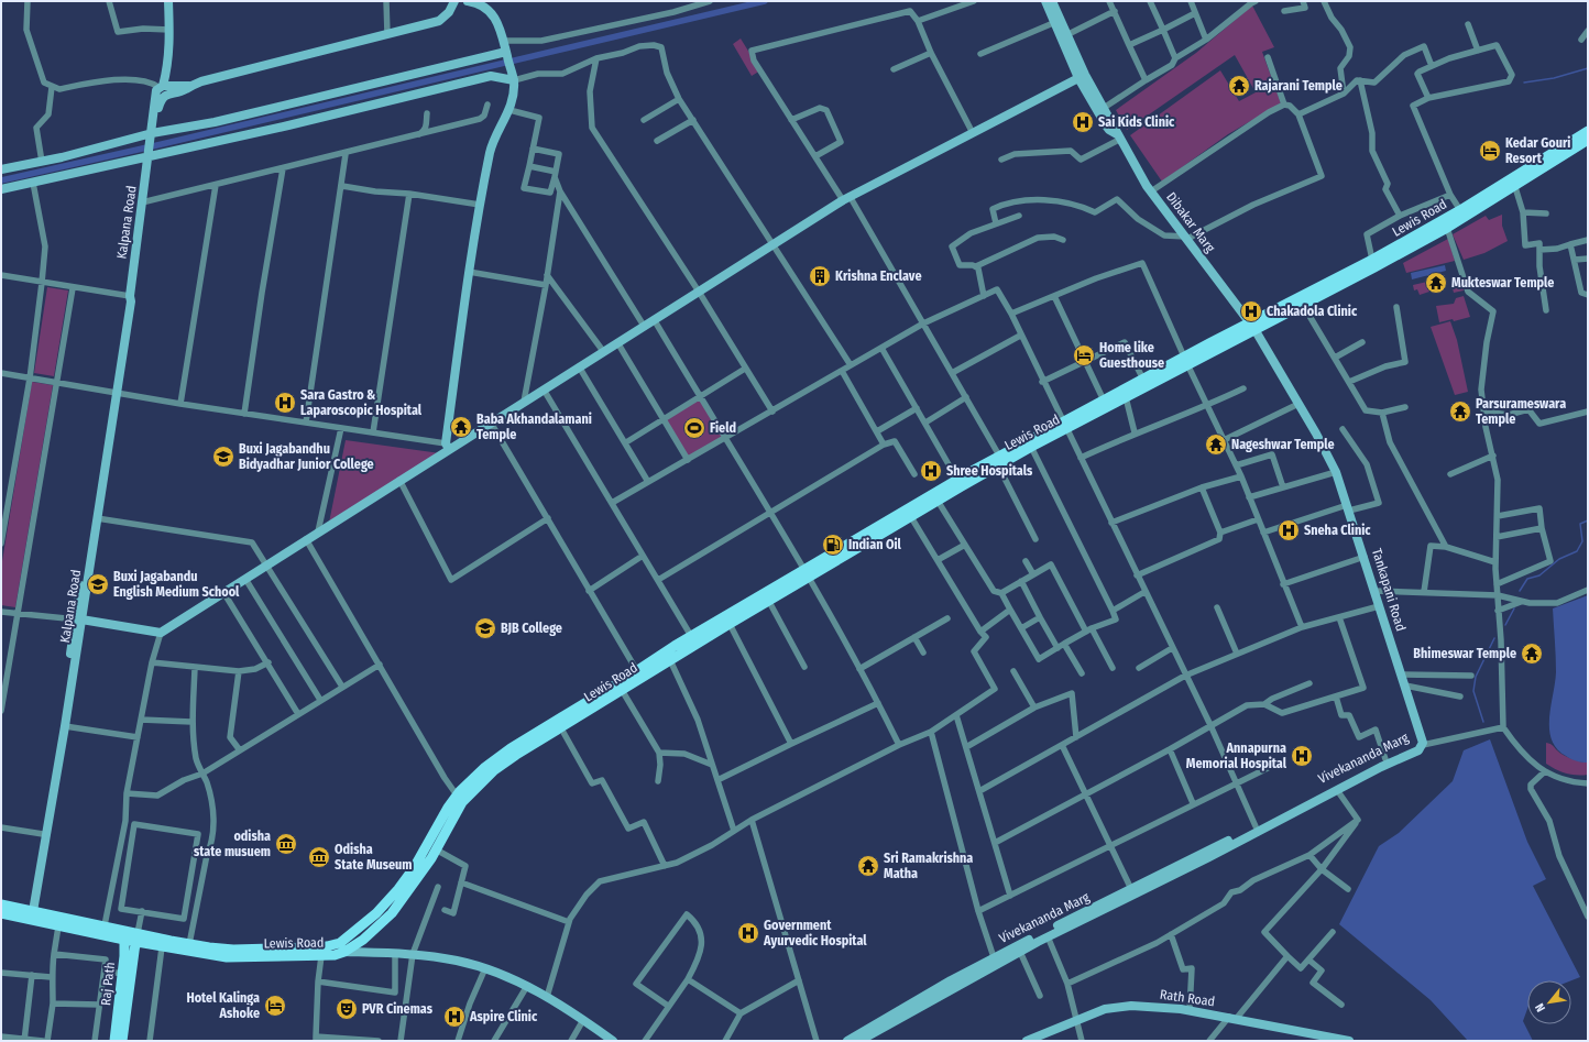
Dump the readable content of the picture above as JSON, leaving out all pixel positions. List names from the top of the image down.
{
  "streets": {
    "main road": ["Lewis Road", "Raj Path"],
    "street": [
      "Kalpana Road",
      "Dibakar Marg",
      "Tankapani Road",
      "Vivekananda Marg",
      "Rath Road"
    ]
  },
  "crossings": [
    ["Lewis Road", "Kalpana Road"],
    ["Lewis Road", "Dibakar Marg"],
    ["Lewis Road", "Tankapani Road"],
    ["Lewis Road", "Raj Path"],
    ["Dibakar Marg", "Tankapani Road"],
    ["Tankapani Road", "Vivekananda Marg"]
  ],
  "places": {
    "temple": [
      "Rajarani Temple",
      "Mukteswar Temple",
      "Parsurameswara Temple",
      "Baba Akhandalamani Temple",
      "Nageshwar Temple",
      "Bhimeswar Temple",
      "Sri Ramakrishna Matha"
    ],
    "hospital": [
      "Sai Kids Clinic",
      "Chakadola Clinic",
      "Sara Gastro & Laparoscopic Hospital",
      "Shree Hospitals",
      "Sneha Clinic",
      "Annapurna Memorial Hospital",
      "Government Ayurvedic Hospital",
      "Aspire Clinic"
    ],
    "hotel": ["Kedar Gouri Resort", "Home like Guesthouse", "Hotel Kalinga Ashoke"],
    "building": ["Krishna Enclave"],
    "sports": ["Field"],
    "school or university": ["Buxi Jagabandhu Bidyadhar Junior College", "Buxi Jagabandu English Medium School", "BJB College"],
    "fuel station": ["Indian Oil"],
    "museum": ["odisha state musuem", "Odisha State Museum"],
    "theatre": ["PVR Cinemas"]
  },
  "north": "bottom left"
}
